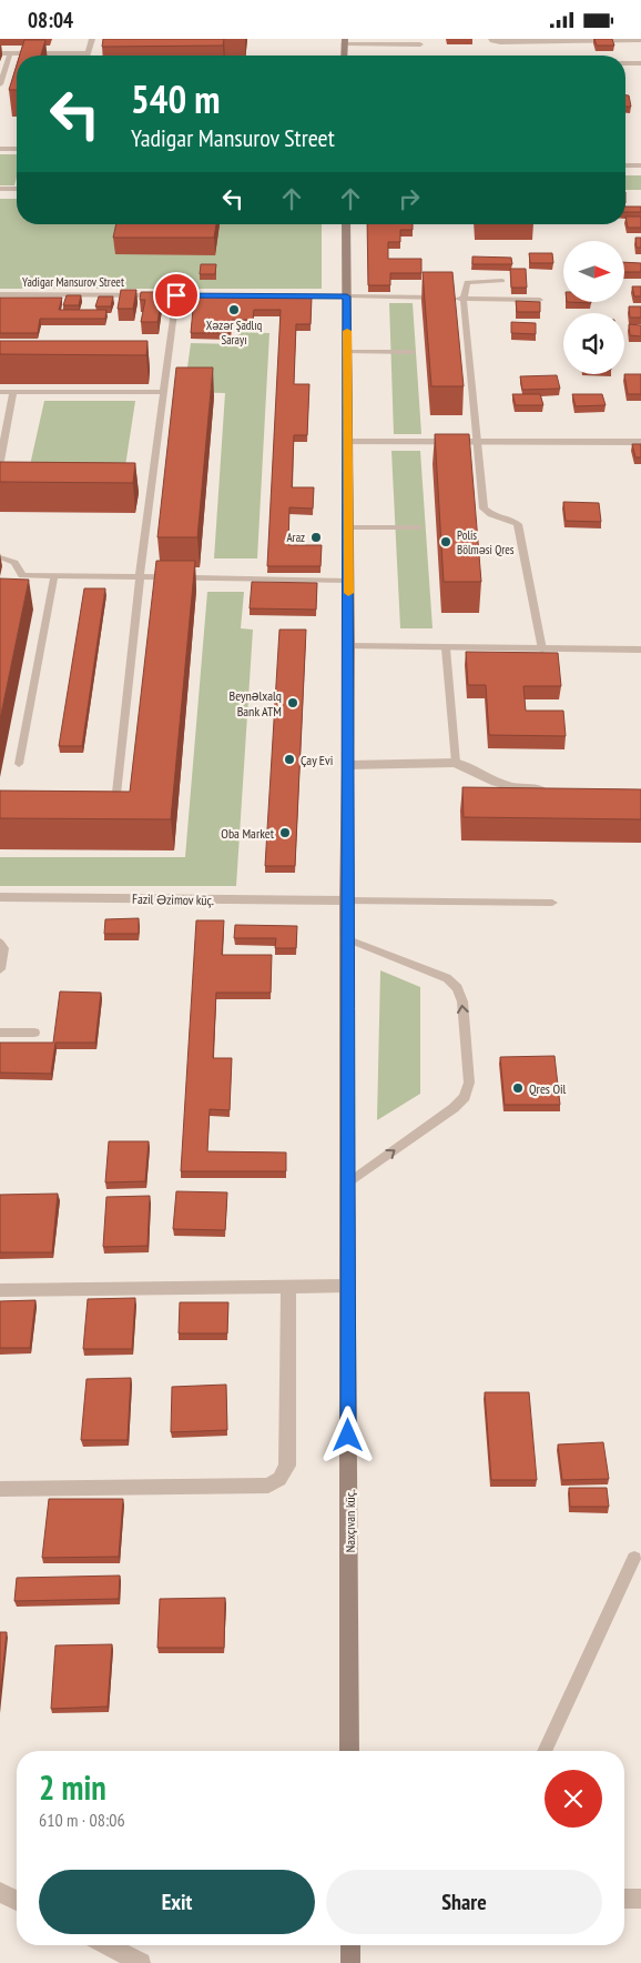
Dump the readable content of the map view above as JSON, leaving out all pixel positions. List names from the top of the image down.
{
  "streets": {
    "street": ["Yadigar Mansurov Street", "Fazil Əzimov küç.", "Naxçıvan küç."]
  },
  "crossings": [
    ["Yadigar Mansurov Street", "Naxçıvan küç."],
    ["Fazil Əzimov küç.", "Naxçıvan küç."]
  ],
  "places": [
    "Xəzər Şadlıq Sarayı",
    "Araz",
    "Polis Bölməsi Qres",
    "Beynəlxalq Bank ATM",
    "Çay Evi",
    "Oba Market",
    "Qres Oil"
  ],
  "north": "right",
  "page": {
    "status": "08:04",
    "turn": ["540 m", "Yadigar Mansurov Street"],
    "heading": ["2 min", "610 m · 08:06"],
    "buttons": ["Exit", "Share"]
  }
}
